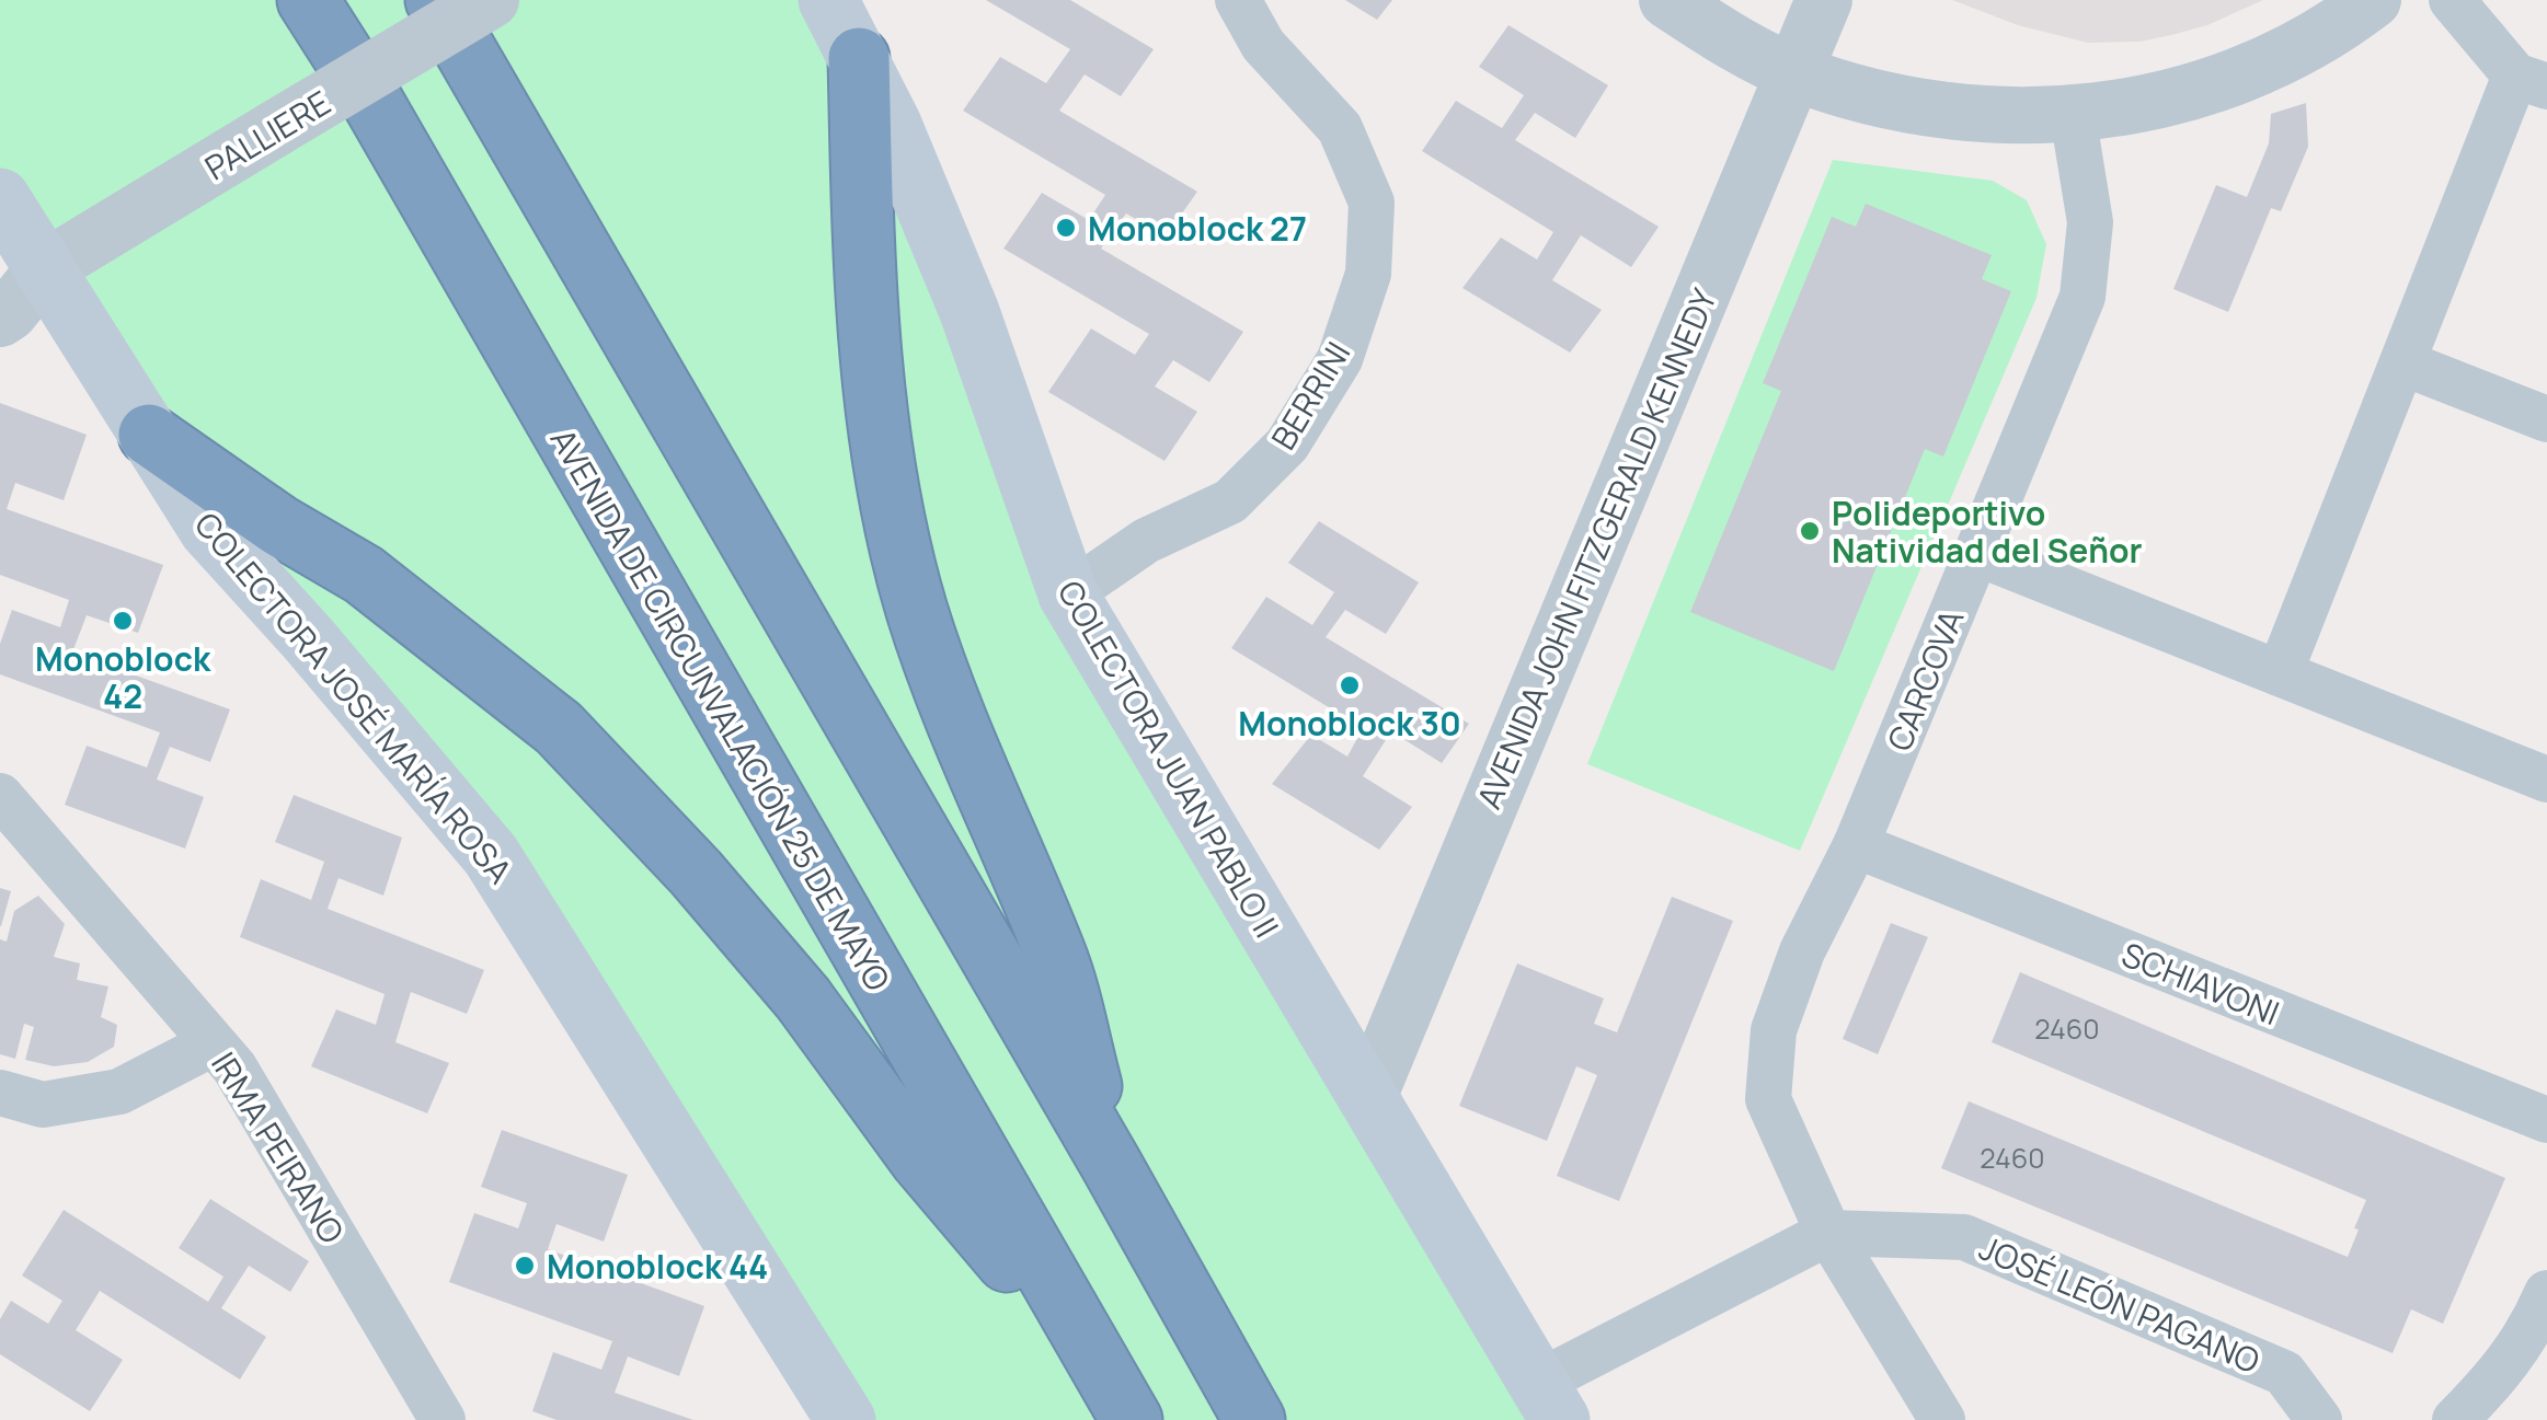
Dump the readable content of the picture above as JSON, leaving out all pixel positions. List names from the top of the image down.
{
  "streets": {
    "highway": ["AVENIDA DE CIRCUNVALACIÓN 25 DE MAYO"],
    "main road": ["COLECTORA JOSÉ MARÍA ROSA", "COLECTORA JUAN PABLO II"],
    "street": [
      "PALLIERE",
      "BERRINI",
      "AVENIDA JOHN FITZGERALD KENNEDY",
      "CARCOVA",
      "SCHIAVONI",
      "IRMA PEIRANO",
      "JOSÉ LEÓN PAGANO"
    ]
  },
  "crossings": [
    ["PALLIERE", "COLECTORA JOSÉ MARÍA ROSA"],
    ["BERRINI", "COLECTORA JUAN PABLO II"],
    ["AVENIDA JOHN FITZGERALD KENNEDY", "COLECTORA JUAN PABLO II"],
    ["CARCOVA", "SCHIAVONI"],
    ["CARCOVA", "JOSÉ LEÓN PAGANO"],
    ["COLECTORA JUAN PABLO II", "JOSÉ LEÓN PAGANO"]
  ],
  "places": [
    "Monoblock 27",
    "Polideportivo Natividad del Señor",
    "Monoblock 42",
    "Monoblock 30",
    "Monoblock 44"
  ],
  "house_numbers": ["2460", "2460"]
}
